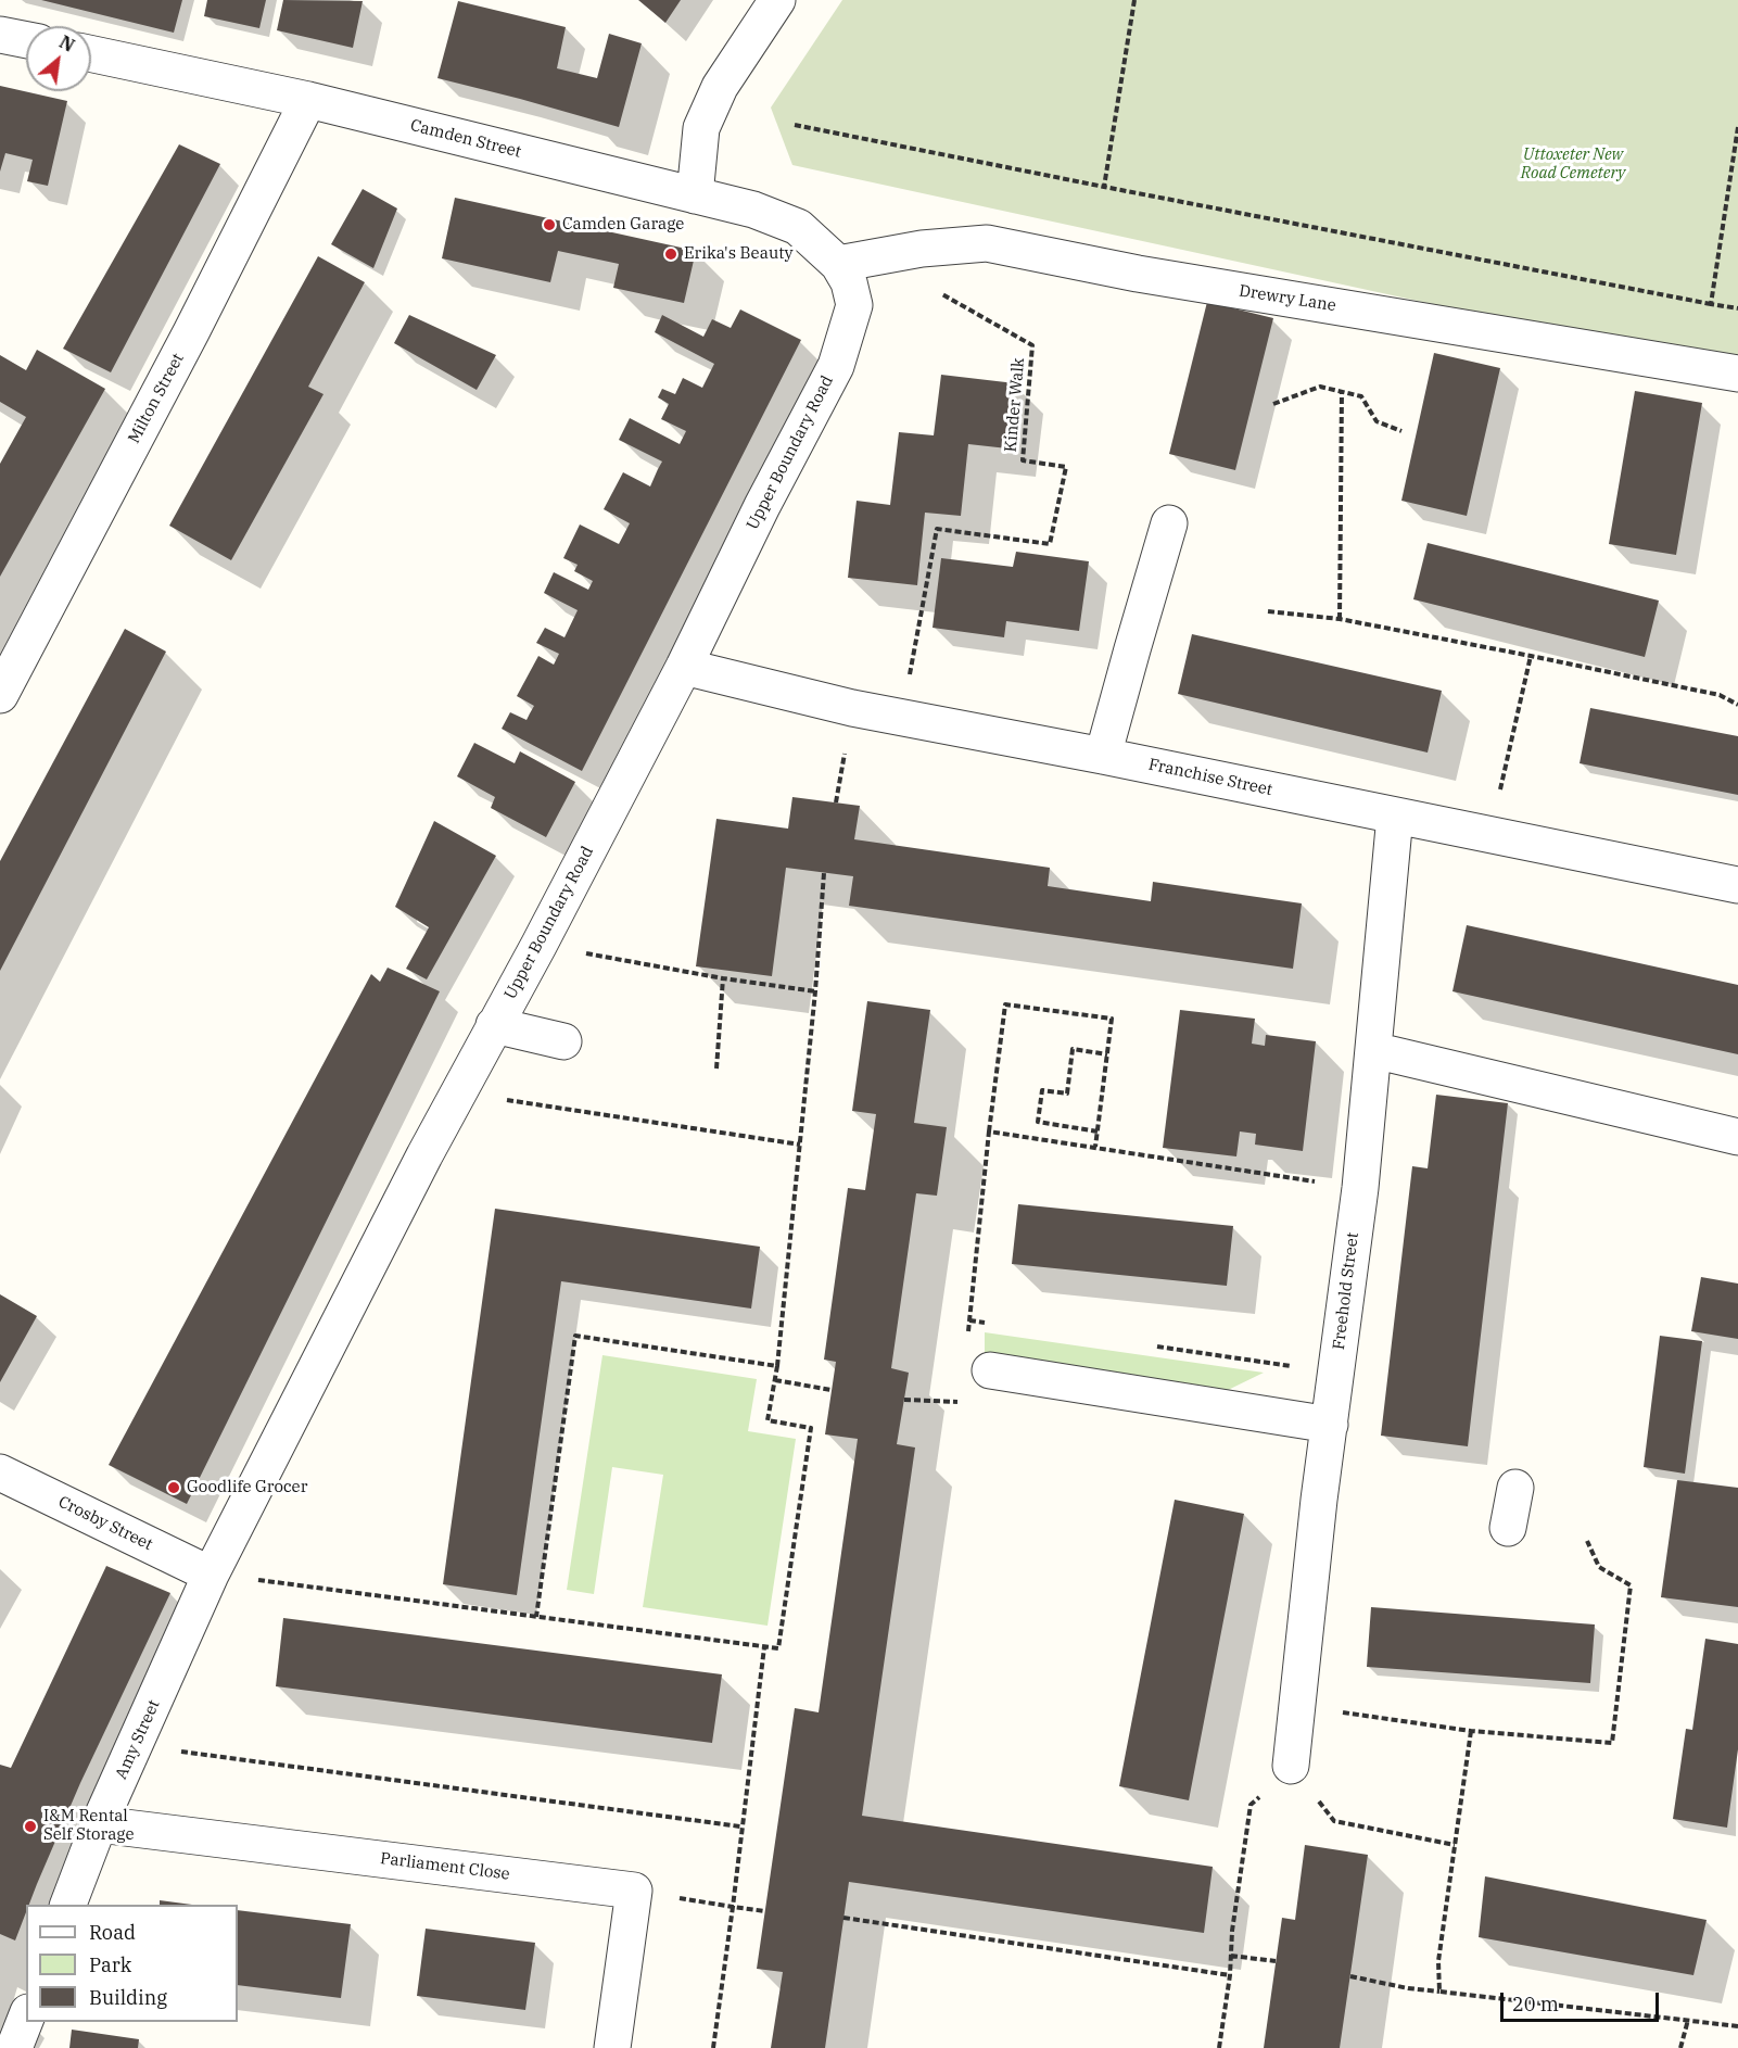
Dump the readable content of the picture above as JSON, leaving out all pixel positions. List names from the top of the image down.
{
  "streets": {
    "street": [
      "Camden Street",
      "Drewry Lane",
      "Milton Street",
      "Upper Boundary Road",
      "Franchise Street",
      "Freehold Street",
      "Crosby Street",
      "Amy Street",
      "Parliament Close"
    ],
    "path": ["Kinder Walk"]
  },
  "crossings": [
    ["Camden Street", "Drewry Lane"],
    ["Camden Street", "Milton Street"],
    ["Camden Street", "Upper Boundary Road"],
    ["Drewry Lane", "Kinder Walk"],
    ["Drewry Lane", "Upper Boundary Road"],
    ["Kinder Walk", "Franchise Street"],
    ["Upper Boundary Road", "Franchise Street"],
    ["Upper Boundary Road", "Crosby Street"],
    ["Upper Boundary Road", "Amy Street"],
    ["Franchise Street", "Freehold Street"],
    ["Crosby Street", "Amy Street"],
    ["Amy Street", "Parliament Close"]
  ],
  "parks": ["Uttoxeter New Road Cemetery"],
  "places": [
    "Camden Garage",
    "Erika's Beauty",
    "Goodlife Grocer",
    "I&M Rental Self Storage"
  ],
  "legend": ["Road", "Park", "Building"],
  "scale_bar": "20 m",
  "north": "top right"
}
